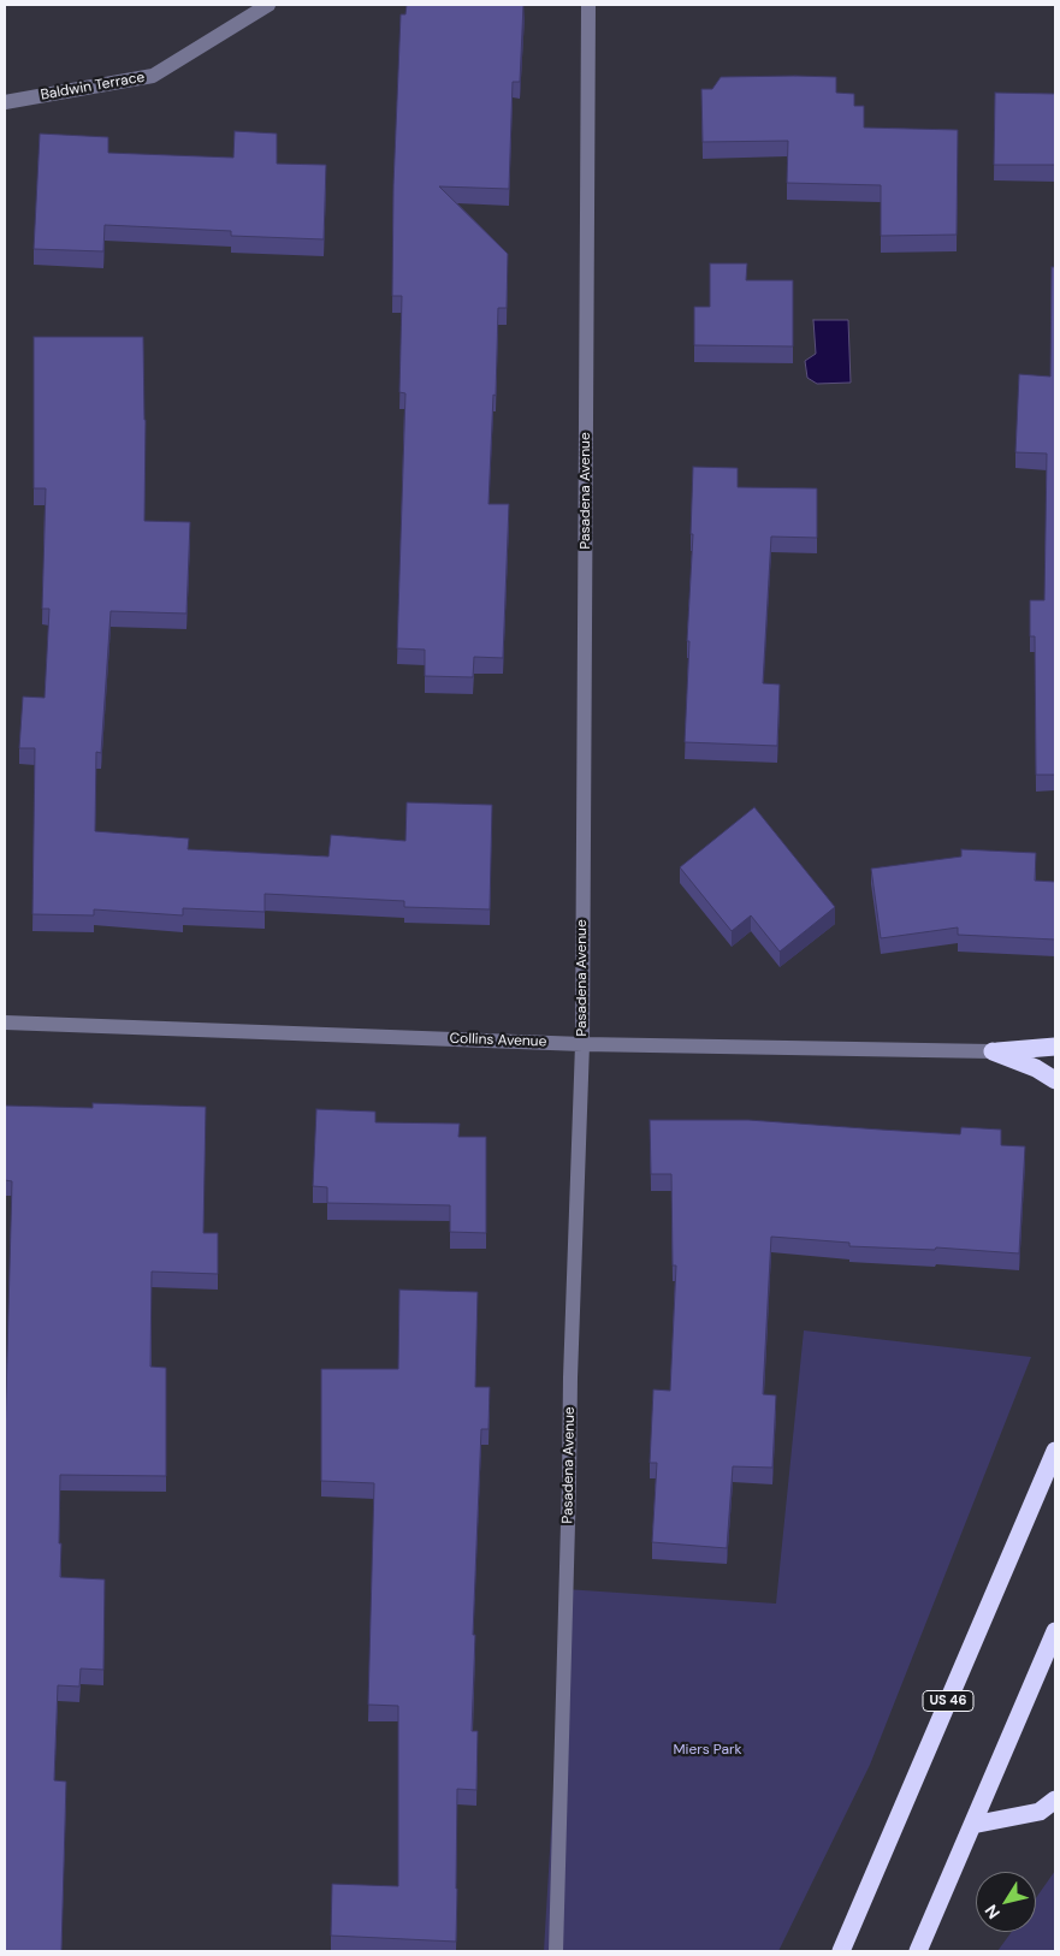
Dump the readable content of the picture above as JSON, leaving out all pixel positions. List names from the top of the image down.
{
  "streets": {
    "highway": ["US 46"],
    "street": ["Baldwin Terrace", "Pasadena Avenue", "Collins Avenue"]
  },
  "crossings": [
    ["Pasadena Avenue", "Collins Avenue"]
  ],
  "parks": ["Miers Park"],
  "north": "bottom left"
}
